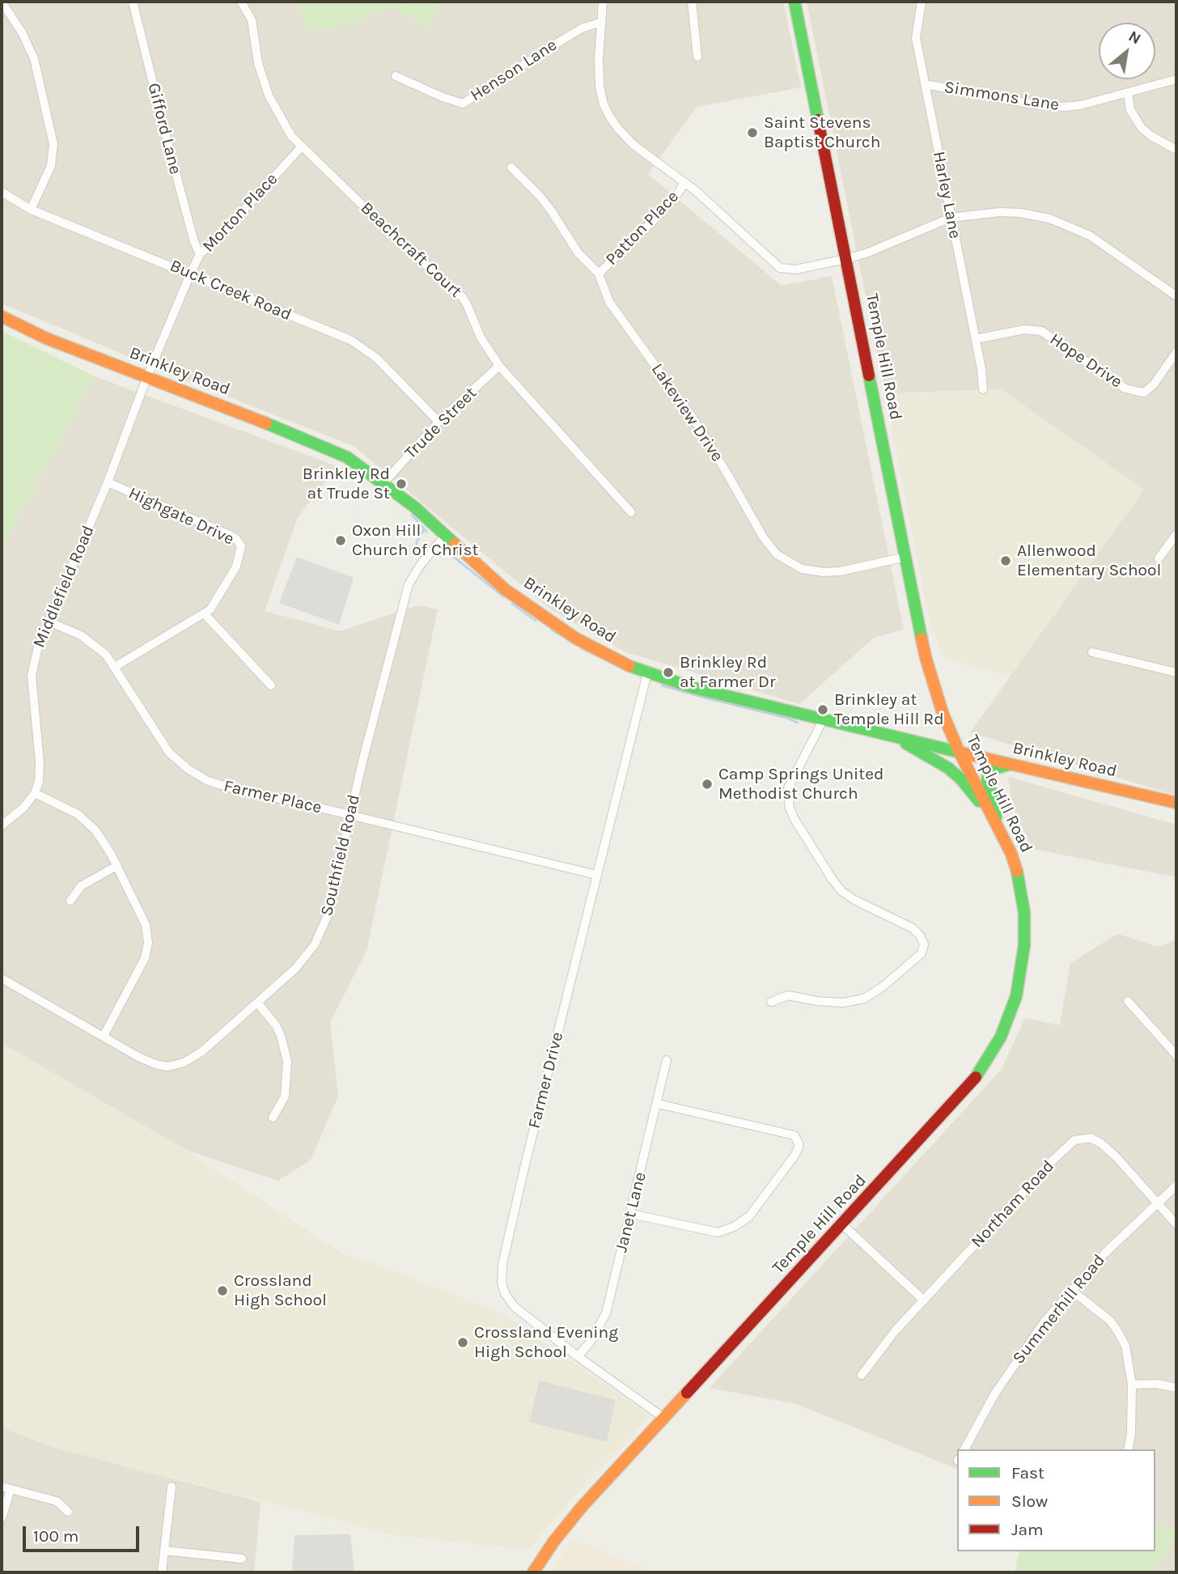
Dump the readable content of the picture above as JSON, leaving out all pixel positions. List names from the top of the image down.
{
  "streets": {
    "main road": ["Temple Hill Road", "Brinkley Road"],
    "street": [
      "Henson Lane",
      "Simmons Lane",
      "Gifford Lane",
      "Harley Lane",
      "Morton Place",
      "Patton Place",
      "Beachcraft Court",
      "Buck Creek Road",
      "Hope Drive",
      "Lakeview Drive",
      "Trude Street",
      "Highgate Drive",
      "Middlefield Road",
      "Farmer Place",
      "Southfield Road",
      "Farmer Drive",
      "Northam Road",
      "Janet Lane",
      "Summerhill Road"
    ]
  },
  "crossings": [
    ["Simmons Lane", "Harley Lane"],
    ["Gifford Lane", "Morton Place"],
    ["Harley Lane", "Hope Drive"],
    ["Morton Place", "Beachcraft Court"],
    ["Morton Place", "Buck Creek Road"],
    ["Morton Place", "Brinkley Road"],
    ["Morton Place", "Middlefield Road"],
    ["Patton Place", "Lakeview Drive"],
    ["Beachcraft Court", "Trude Street"],
    ["Buck Creek Road", "Trude Street"],
    ["Temple Hill Road", "Brinkley Road"],
    ["Temple Hill Road", "Lakeview Drive"],
    ["Temple Hill Road", "Farmer Drive"],
    ["Brinkley Road", "Trude Street"],
    ["Brinkley Road", "Middlefield Road"],
    ["Brinkley Road", "Southfield Road"],
    ["Brinkley Road", "Farmer Drive"],
    ["Highgate Drive", "Middlefield Road"],
    ["Highgate Drive", "Farmer Place"],
    ["Middlefield Road", "Farmer Place"],
    ["Farmer Place", "Southfield Road"],
    ["Farmer Place", "Farmer Drive"],
    ["Farmer Drive", "Janet Lane"],
    ["Northam Road", "Summerhill Road"]
  ],
  "places": [
    "Saint Stevens Baptist Church",
    "Brinkley Rd at Trude St",
    "Oxon Hill Church of Christ",
    "Allenwood Elementary School",
    "Brinkley Rd at Farmer Dr",
    "Brinkley at Temple Hill Rd",
    "Camp Springs United Methodist Church",
    "Crossland High School",
    "Crossland Evening High School"
  ],
  "legend": ["Fast", "Slow", "Jam"],
  "scale_bar": "100 m",
  "north": "top right"
}
